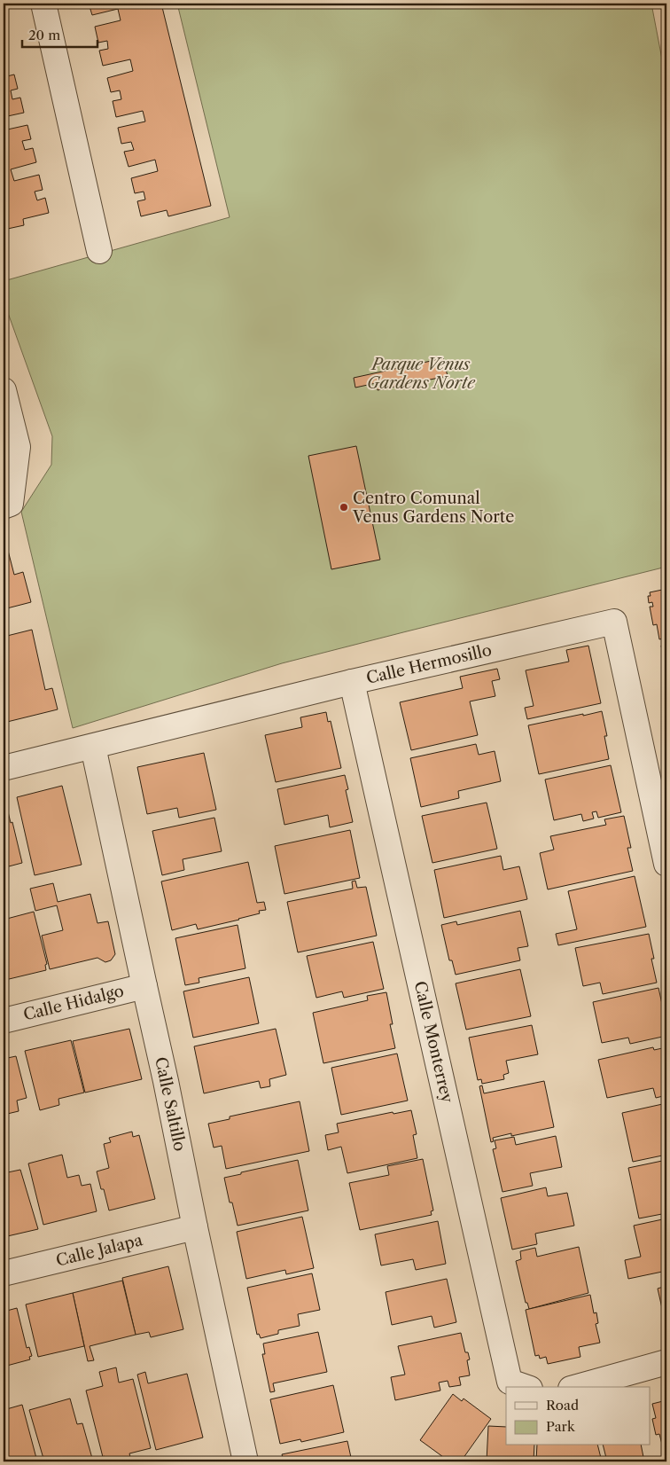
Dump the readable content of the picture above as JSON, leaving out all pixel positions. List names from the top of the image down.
{
  "streets": {
    "street": [
      "Calle Hermosillo",
      "Calle Hidalgo",
      "Calle Monterrey",
      "Calle Saltillo",
      "Calle Jalapa"
    ]
  },
  "crossings": [
    ["Calle Hermosillo", "Calle Monterrey"],
    ["Calle Hermosillo", "Calle Saltillo"],
    ["Calle Hidalgo", "Calle Saltillo"],
    ["Calle Saltillo", "Calle Jalapa"]
  ],
  "parks": ["Parque Venus Gardens Norte"],
  "places": ["Centro Comunal Venus Gardens Norte"],
  "legend": ["Road", "Park"],
  "scale_bar": "20 m"
}
